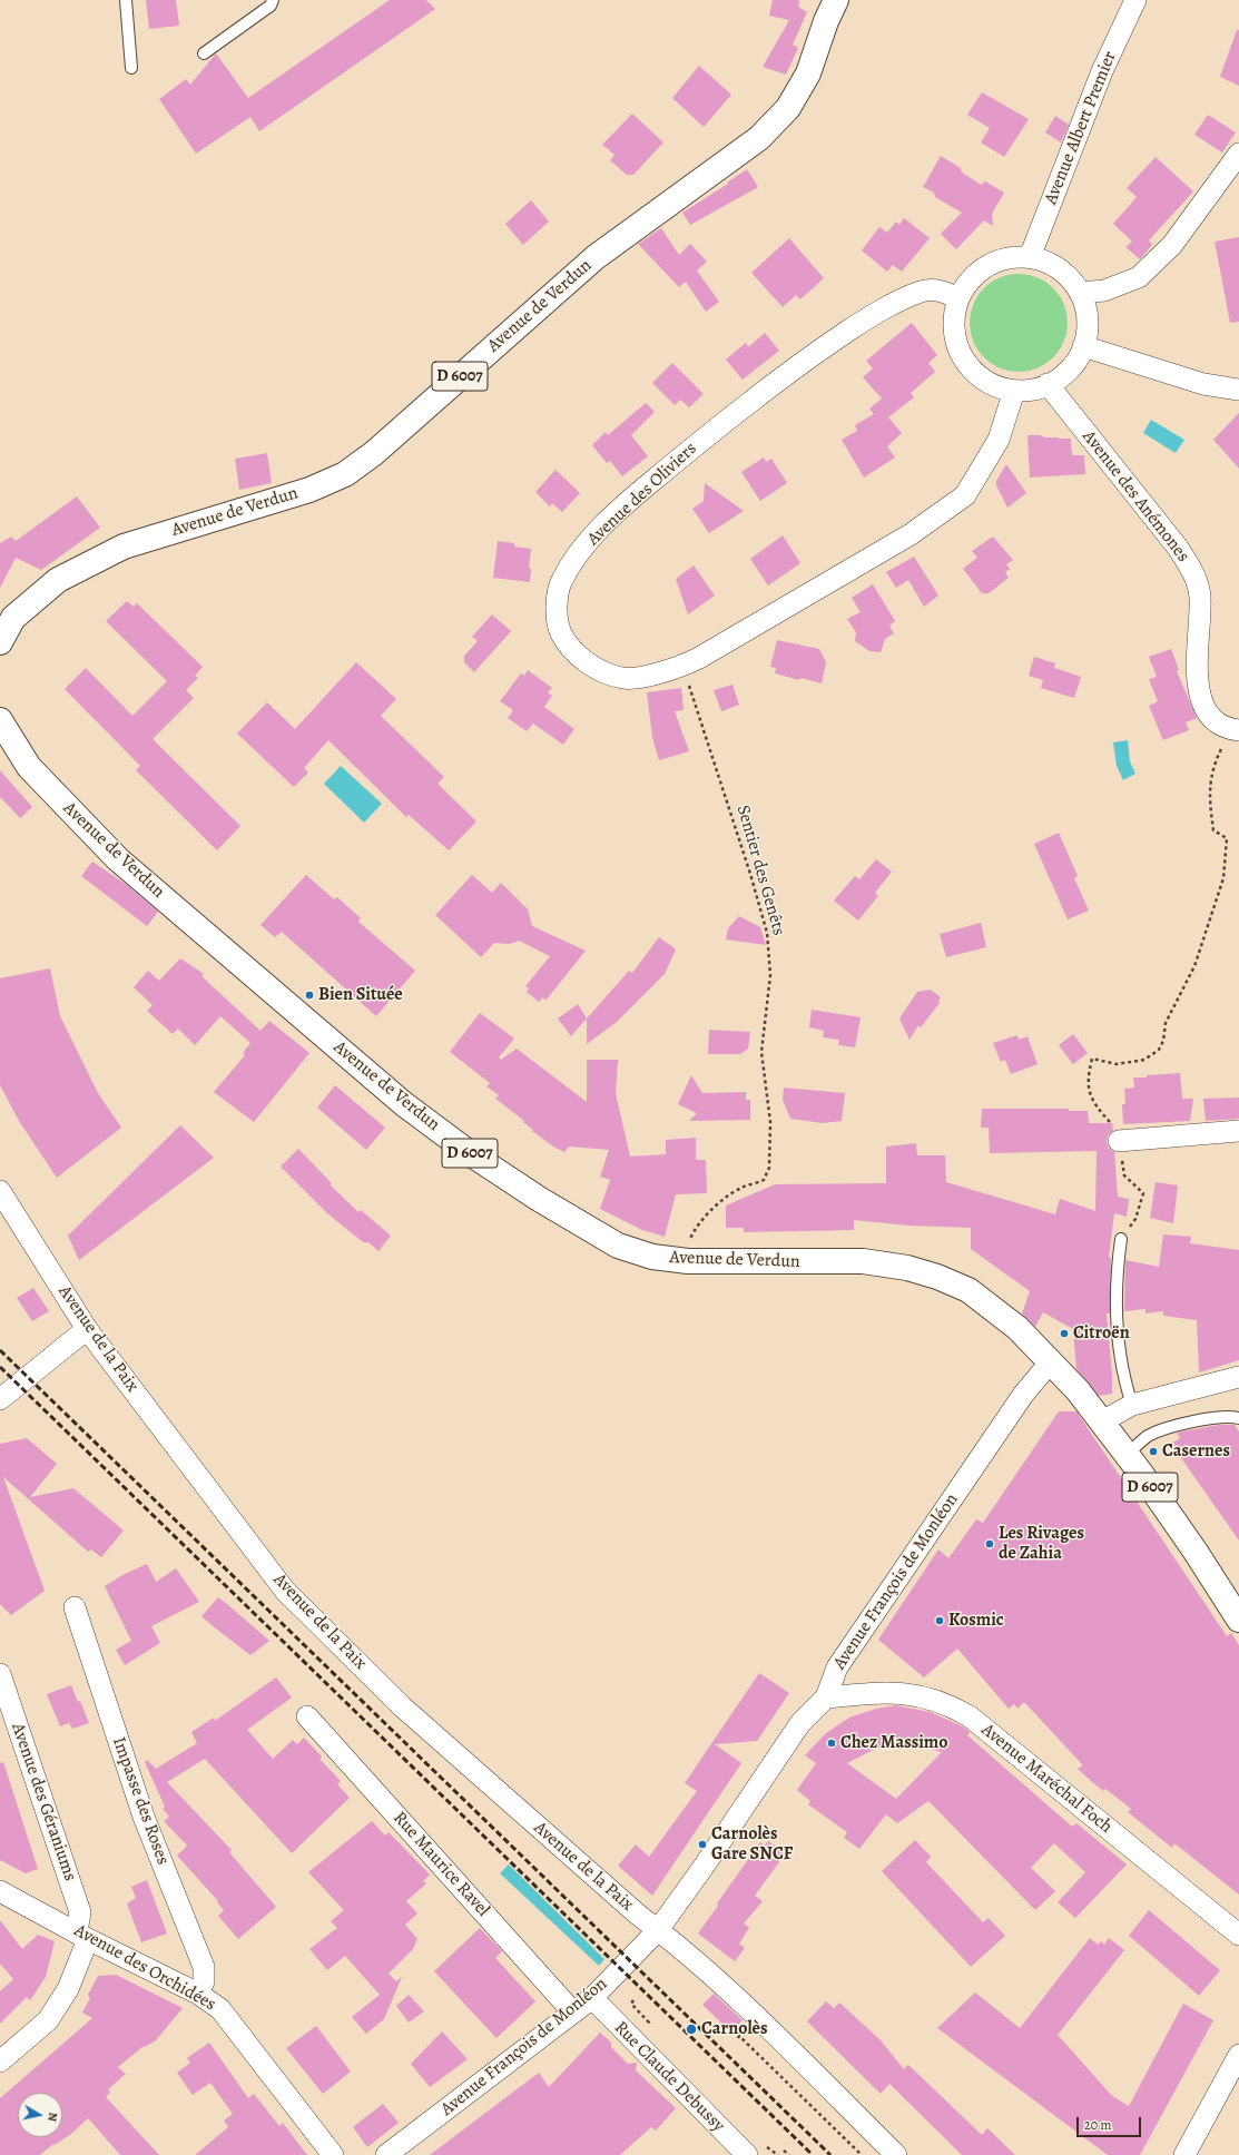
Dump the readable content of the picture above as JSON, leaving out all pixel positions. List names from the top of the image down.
{
  "streets": {
    "main road": ["Avenue de Verdun", "D 6007"],
    "street": [
      "Avenue Albert Premier",
      "Avenue des Oliviers",
      "Avenue des Anémones",
      "Avenue de la Paix",
      "Avenue François de Monléon",
      "Avenue Maréchal Foch",
      "Impasse des Roses",
      "Avenue des Géraniums",
      "Rue Maurice Ravel",
      "Avenue des Orchidées",
      "Rue Claude Debussy"
    ],
    "path": ["Sentier des Genêts"]
  },
  "crossings": [
    ["Avenue Albert Premier", "Avenue des Oliviers"],
    ["Avenue Albert Premier", "Avenue des Anémones"],
    ["Avenue de Verdun", "D 6007"],
    ["Avenue de Verdun", "Sentier des Genêts"],
    ["Avenue de Verdun", "Avenue François de Monléon"],
    ["D 6007", "Avenue François de Monléon"],
    ["Avenue des Oliviers", "Avenue des Anémones"],
    ["Avenue des Oliviers", "Sentier des Genêts"],
    ["Avenue de la Paix", "Avenue François de Monléon"],
    ["Avenue François de Monléon", "Avenue Maréchal Foch"],
    ["Avenue François de Monléon", "Rue Maurice Ravel"],
    ["Avenue François de Monléon", "Rue Claude Debussy"],
    ["Impasse des Roses", "Avenue des Orchidées"],
    ["Avenue des Géraniums", "Avenue des Orchidées"]
  ],
  "places": [
    "Bien Située",
    "Citroën",
    "Casernes",
    "Les Rivages de Zahia",
    "Kosmic",
    "Chez Massimo",
    "Carnolès Gare SNCF",
    "Carnolès"
  ],
  "scale_bar": "20 m",
  "north": "right"
}
